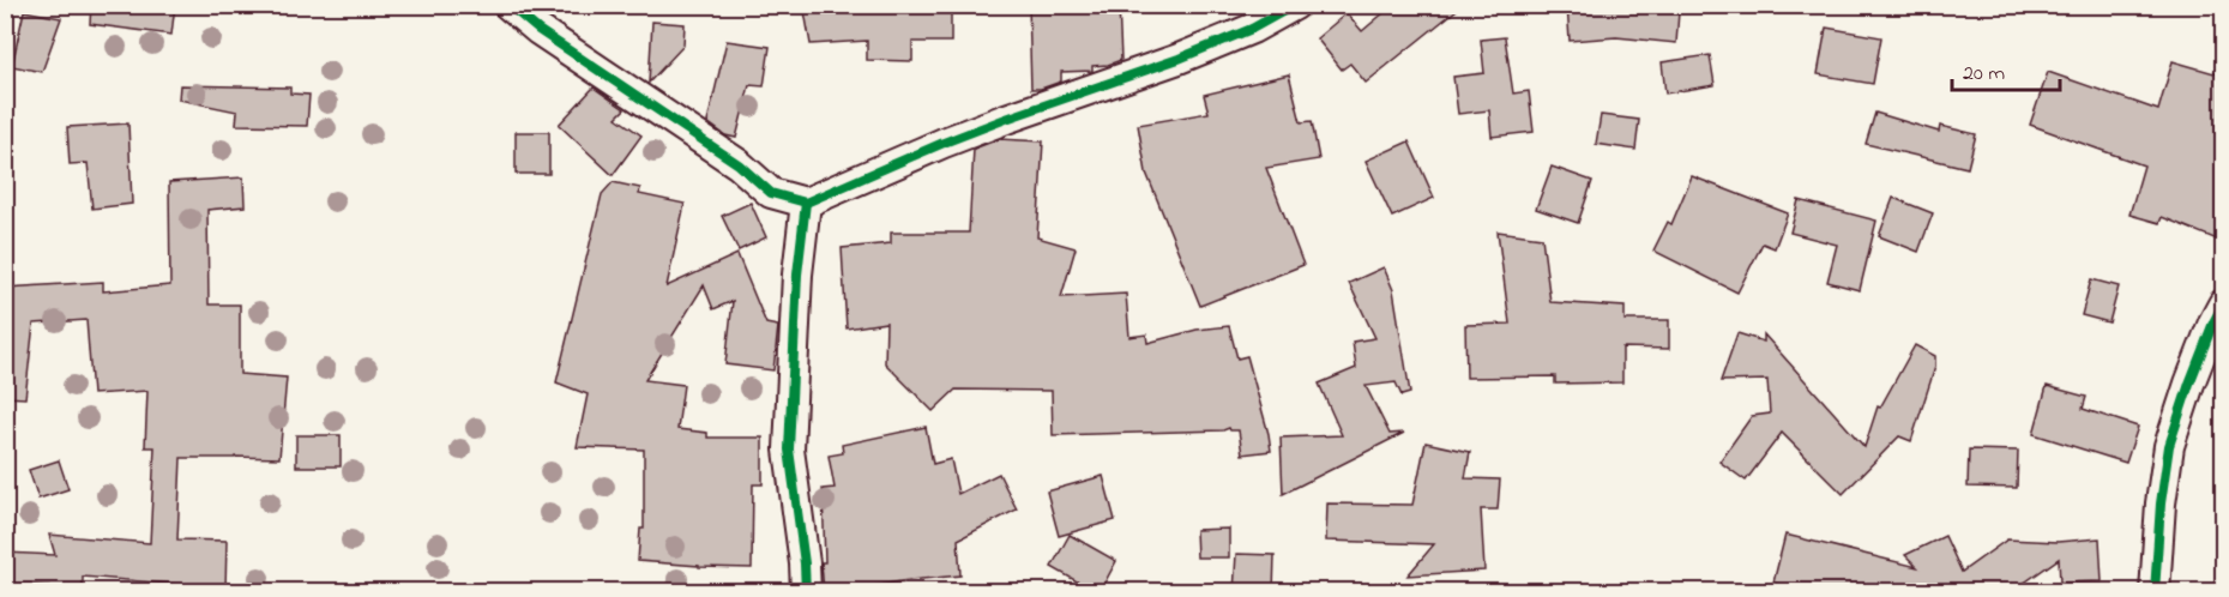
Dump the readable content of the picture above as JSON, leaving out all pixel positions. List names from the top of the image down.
{
  "scale_bar": "20 m"
}
